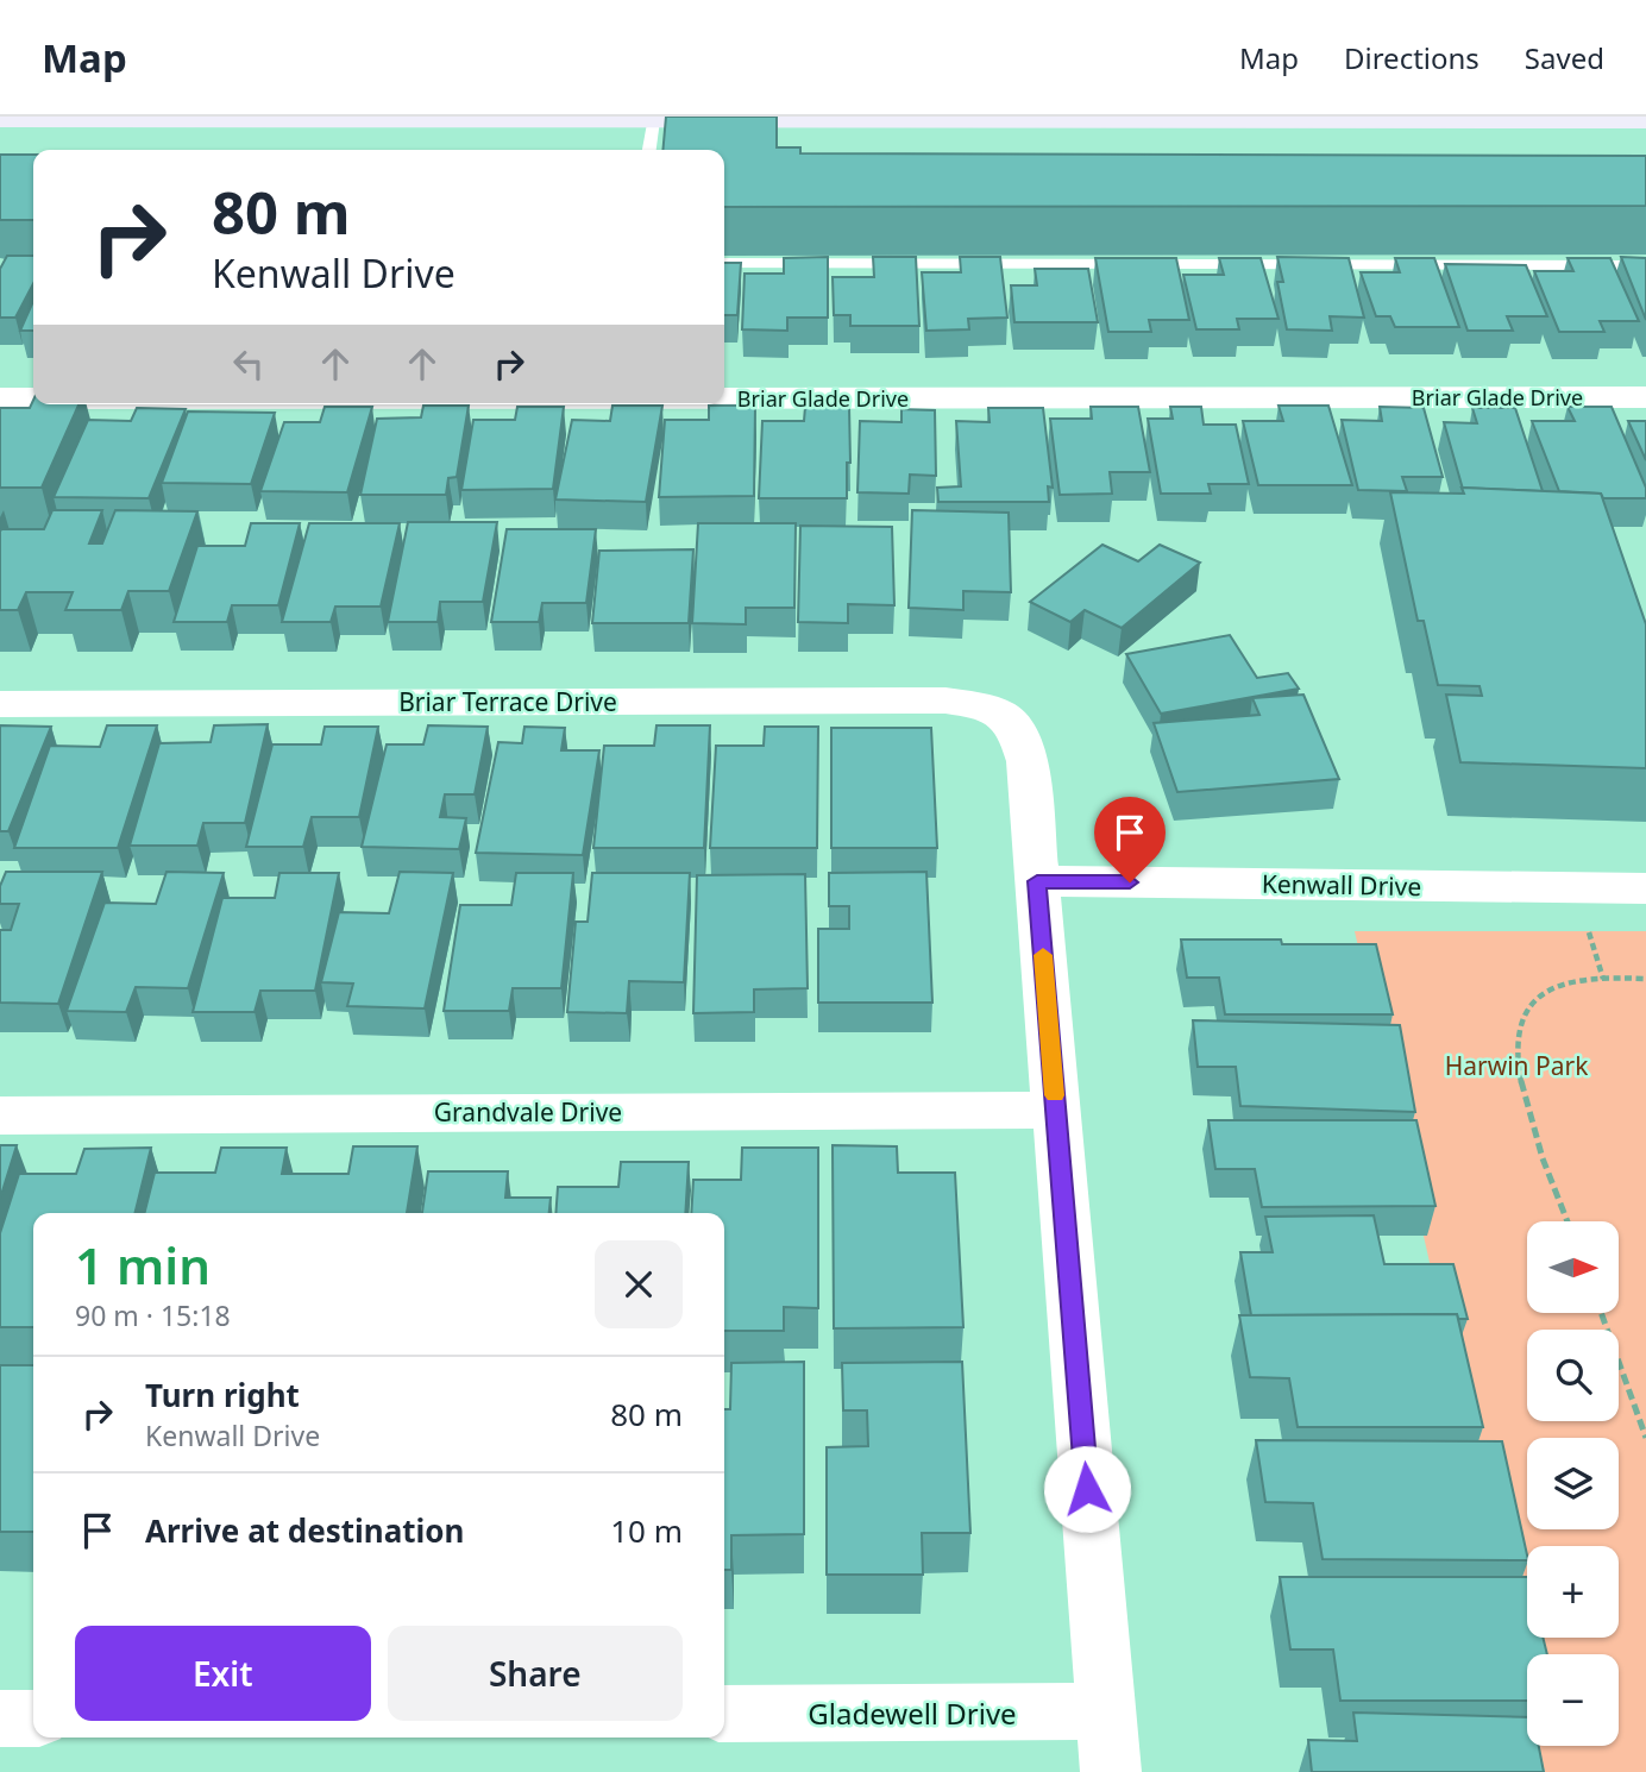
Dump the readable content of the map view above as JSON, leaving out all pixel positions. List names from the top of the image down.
{
  "streets": {
    "street": [
      "Briar Glade Drive",
      "Briar Terrace Drive",
      "Kenwall Drive",
      "Grandvale Drive",
      "Gladewell Drive"
    ]
  },
  "crossings": [
    ["Briar Terrace Drive", "Kenwall Drive"]
  ],
  "parks": ["Harwin Park"],
  "north": "right",
  "page": {
    "header": "Map",
    "nav": ["Map", "Directions", "Saved"],
    "turn": ["80 m", "Kenwall Drive"],
    "heading": ["1 min", "90 m · 15:18"],
    "map_buttons": ["+", "−"],
    "list": [
      {
        "name": "Turn right",
        "note": "Kenwall Drive",
        "value": "80 m"
      },
      {
        "name": "Arrive at destination",
        "value": "10 m"
      }
    ],
    "buttons": ["Exit", "Share"]
  }
}
